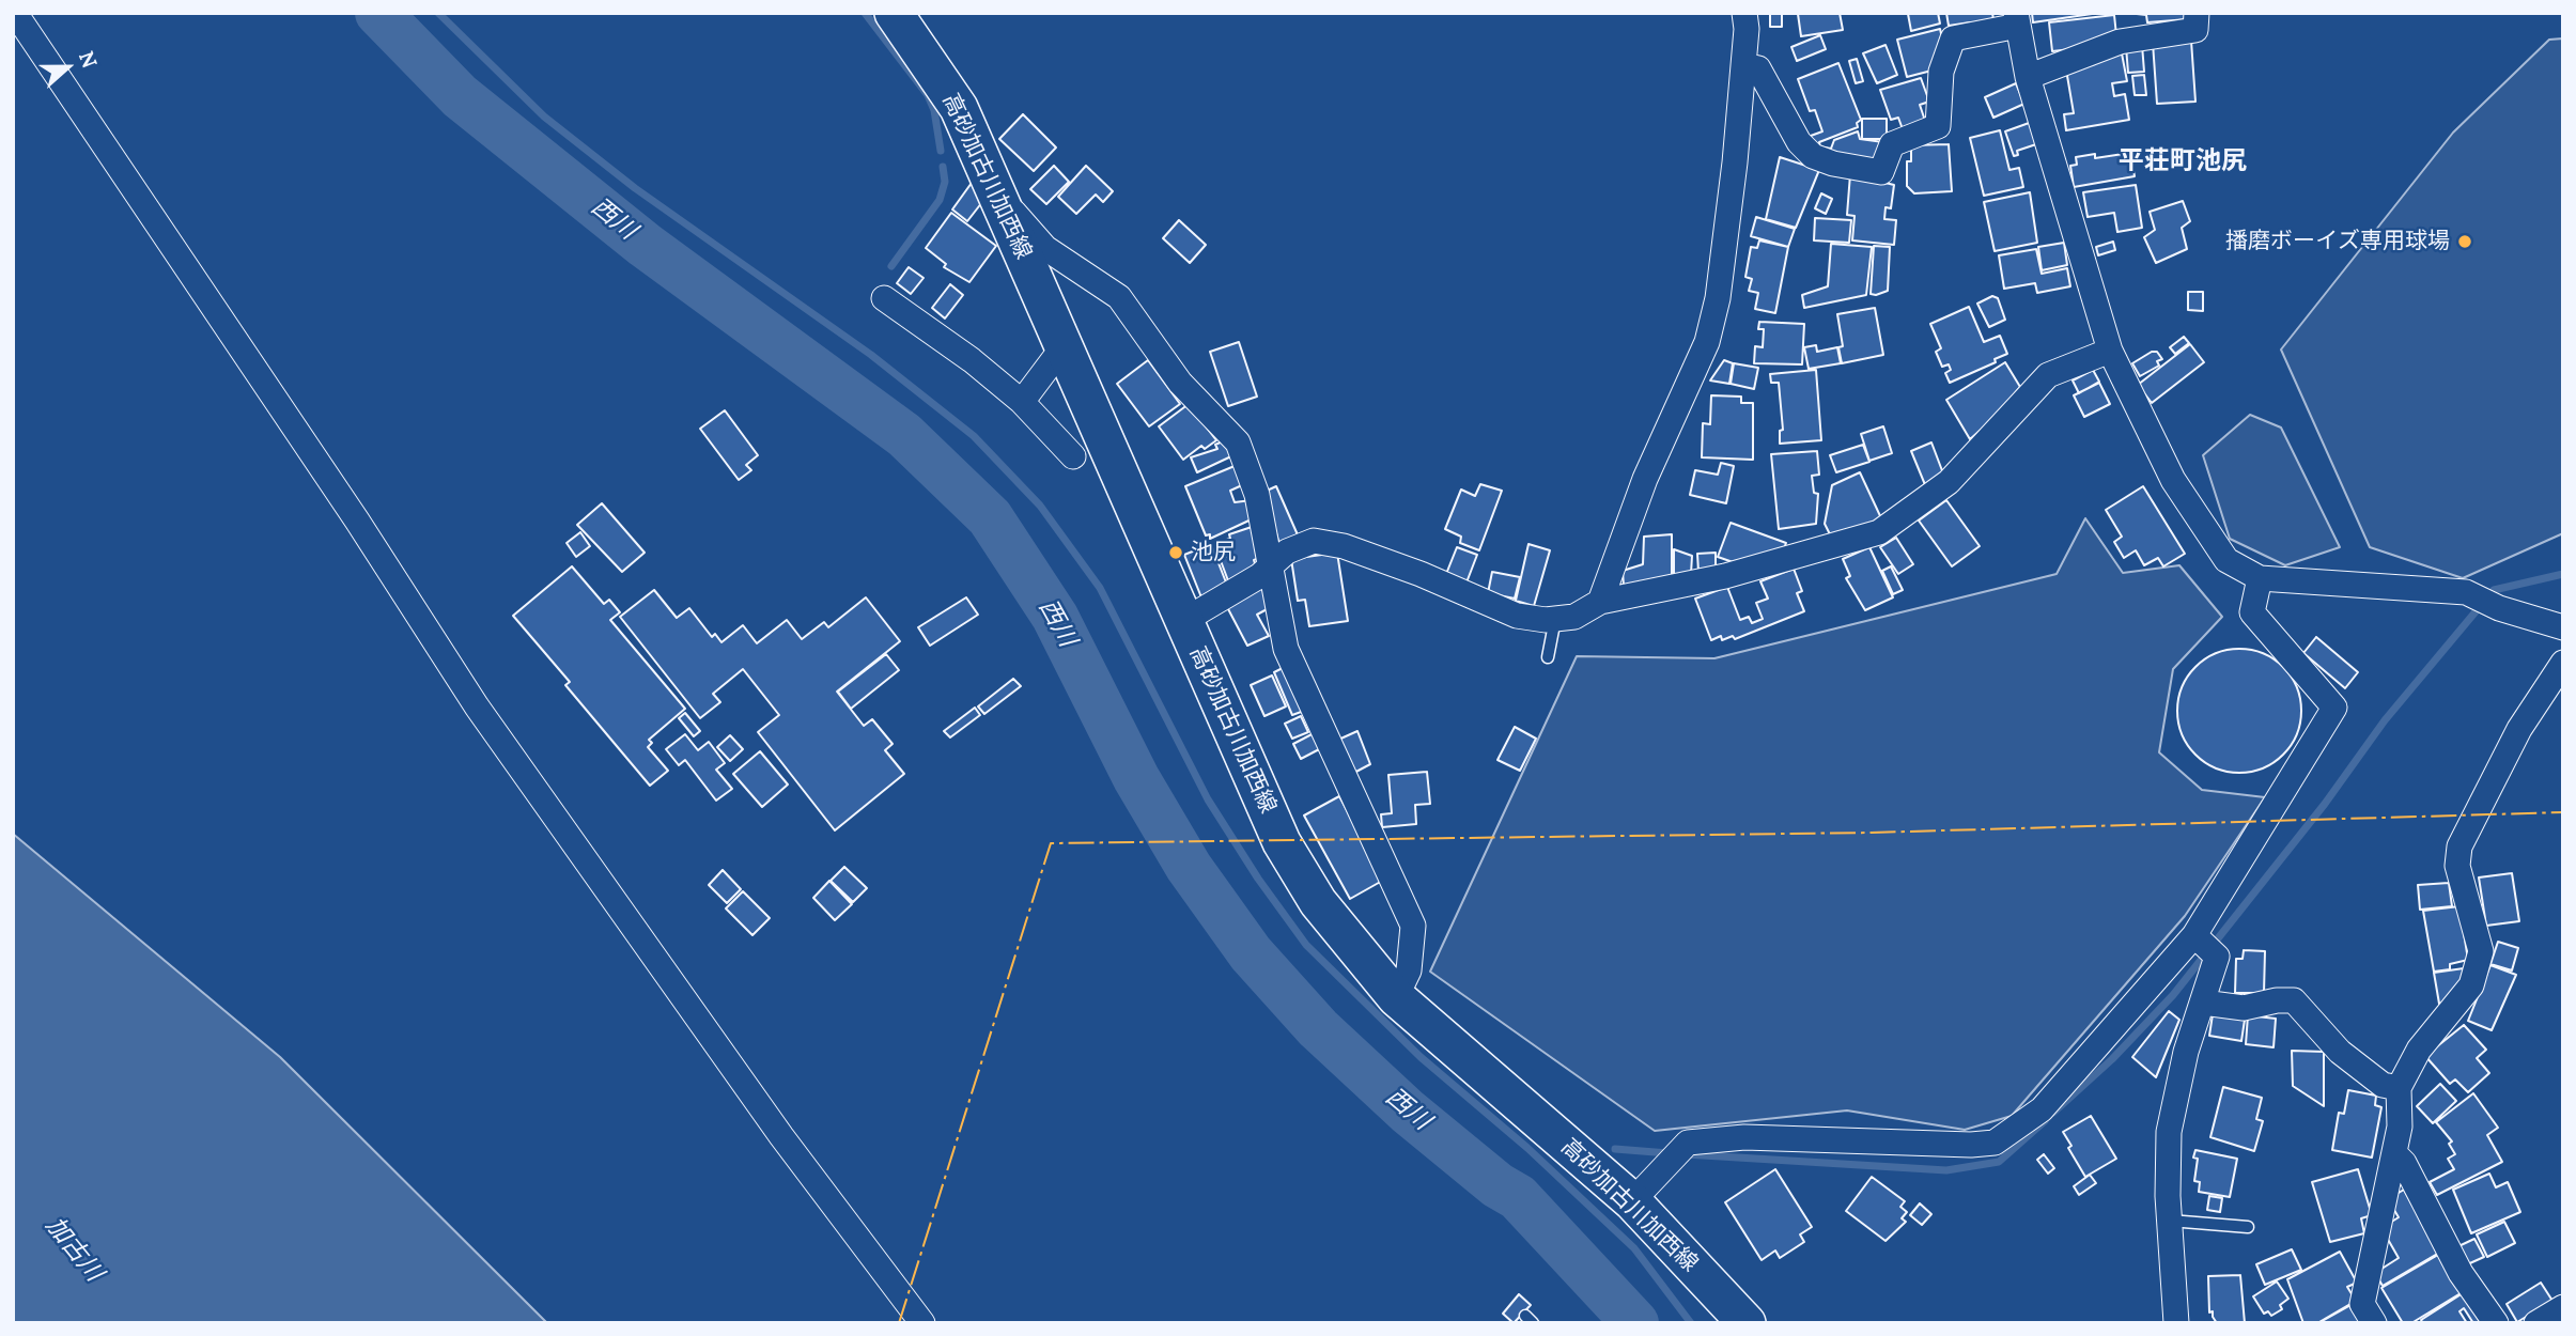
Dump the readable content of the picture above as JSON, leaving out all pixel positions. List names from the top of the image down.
{
  "streets": {
    "main road": ["高砂加古川加西線"]
  },
  "districts": ["平荘町池尻"],
  "water": ["西川", "加古川"],
  "places": ["播磨ボーイズ専用球場", "池尻"],
  "north": "right"
}
